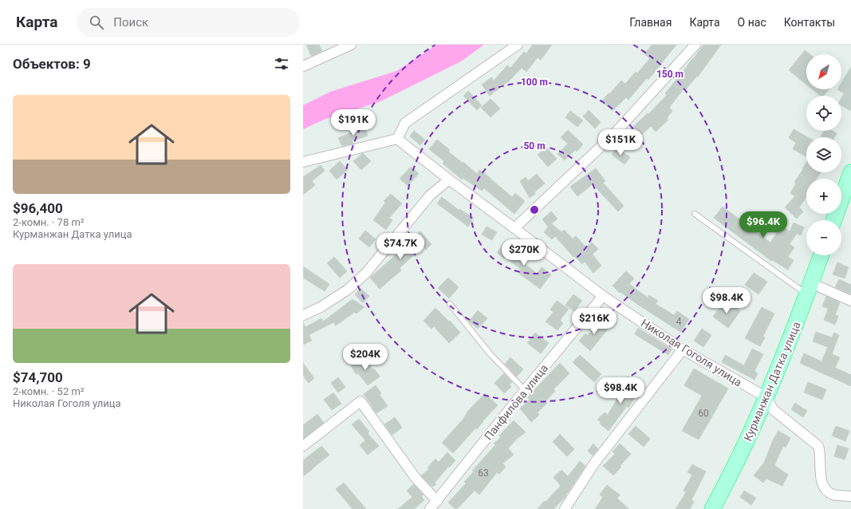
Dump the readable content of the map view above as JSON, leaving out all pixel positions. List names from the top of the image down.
{
  "streets": {
    "main road": ["Курманжан Датка улица"],
    "street": ["Николая Гоголя улица", "Панфилова улица"]
  },
  "crossings": [
    ["Николая Гоголя улица", "Курманжан Датка улица"],
    ["Николая Гоголя улица", "Панфилова улица"]
  ],
  "house_numbers": ["4", "60", "63"],
  "north": "bottom left",
  "page": {
    "header": "Карта",
    "search": "Поиск",
    "nav": [
      "Главная",
      "Карта",
      "О нас",
      "Контакты"
    ],
    "heading": "Объектов: 9",
    "map_buttons": ["+", "−"],
    "list": [
      {
        "name": "$96,400",
        "note": "2-комн. · 78 m² · Курманжан Датка улица"
      },
      {
        "name": "$74,700",
        "note": "2-комн. · 52 m² · Николая Гоголя улица"
      }
    ],
    "price": [
      "$191K",
      "$151K",
      "$96.4K",
      "$74.7K",
      "$270K",
      "$98.4K",
      "$216K",
      "$204K",
      "$98.4K"
    ]
  },
  "rings": ["150 m", "100 m", "50 m"]
}
